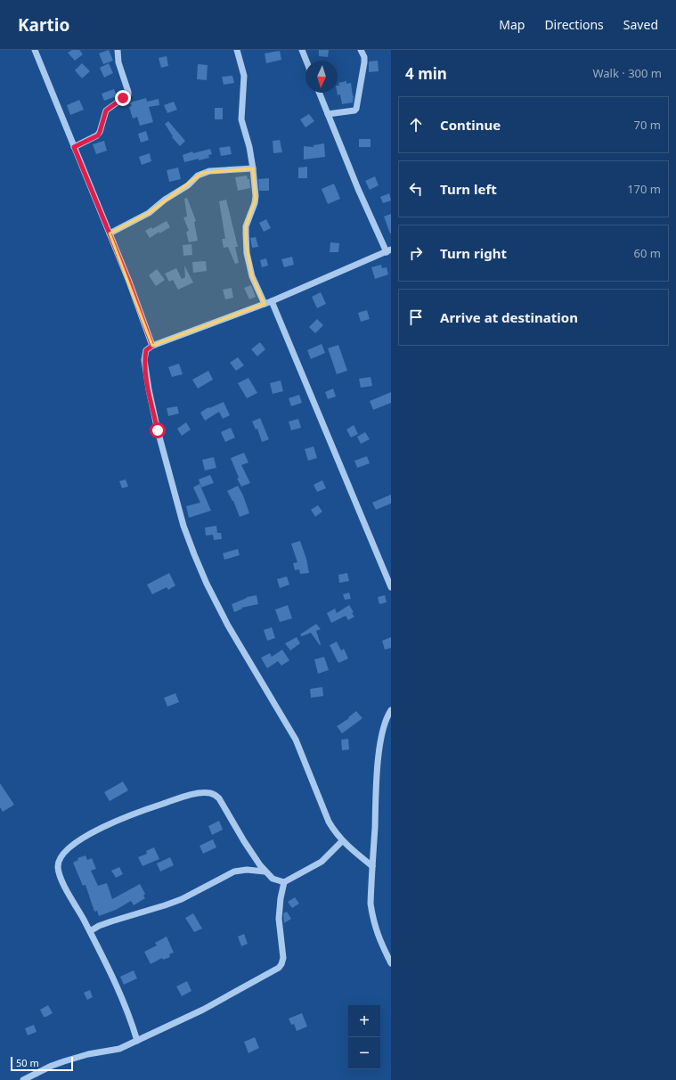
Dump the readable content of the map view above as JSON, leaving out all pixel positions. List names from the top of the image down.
{
  "scale_bar": "50 m",
  "north": "bottom",
  "page": {
    "header": "Kartio",
    "nav": ["Map", "Directions", "Saved"],
    "heading": ["4 min", "Walk · 300 m"],
    "list": [
      ["Continue", "70 m"],
      ["Turn left", "170 m"],
      ["Turn right", "60 m"],
      "Arrive at destination"
    ],
    "map_buttons": ["+", "−"],
    "scale": "50 m"
  }
}
